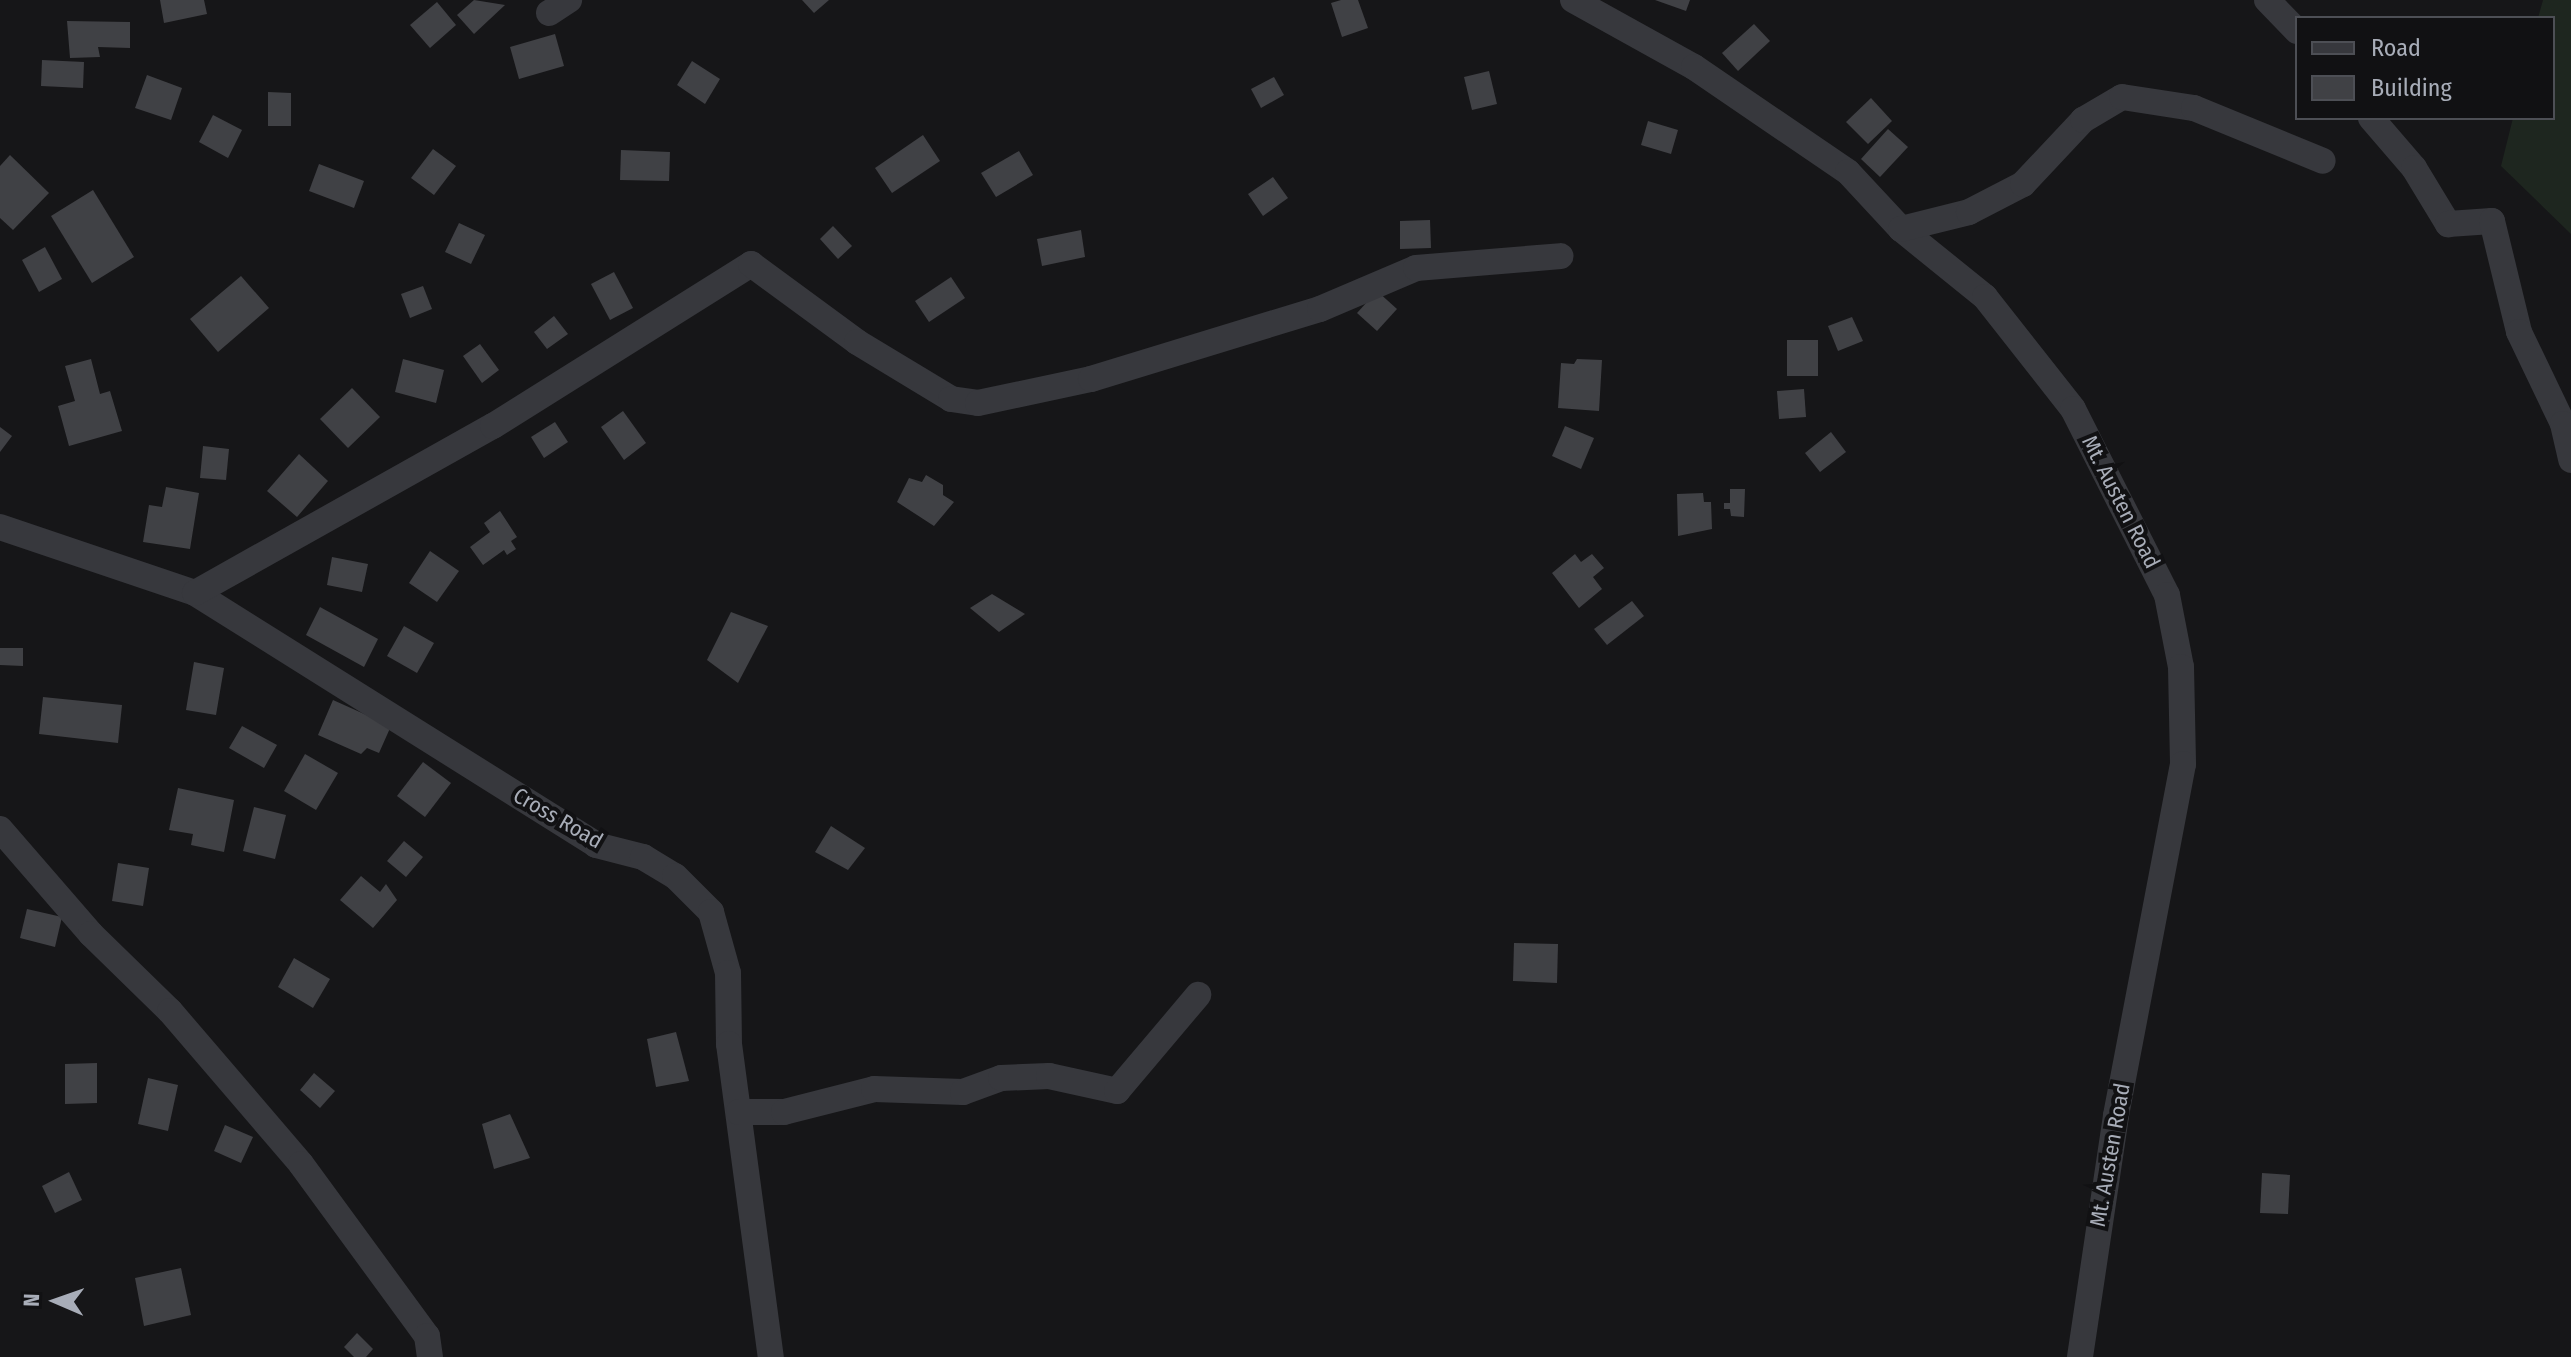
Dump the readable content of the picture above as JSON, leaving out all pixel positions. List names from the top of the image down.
{
  "streets": {
    "street": ["Mt. Austen Road", "Cross Road"]
  },
  "legend": ["Road", "Building"],
  "north": "left"
}
